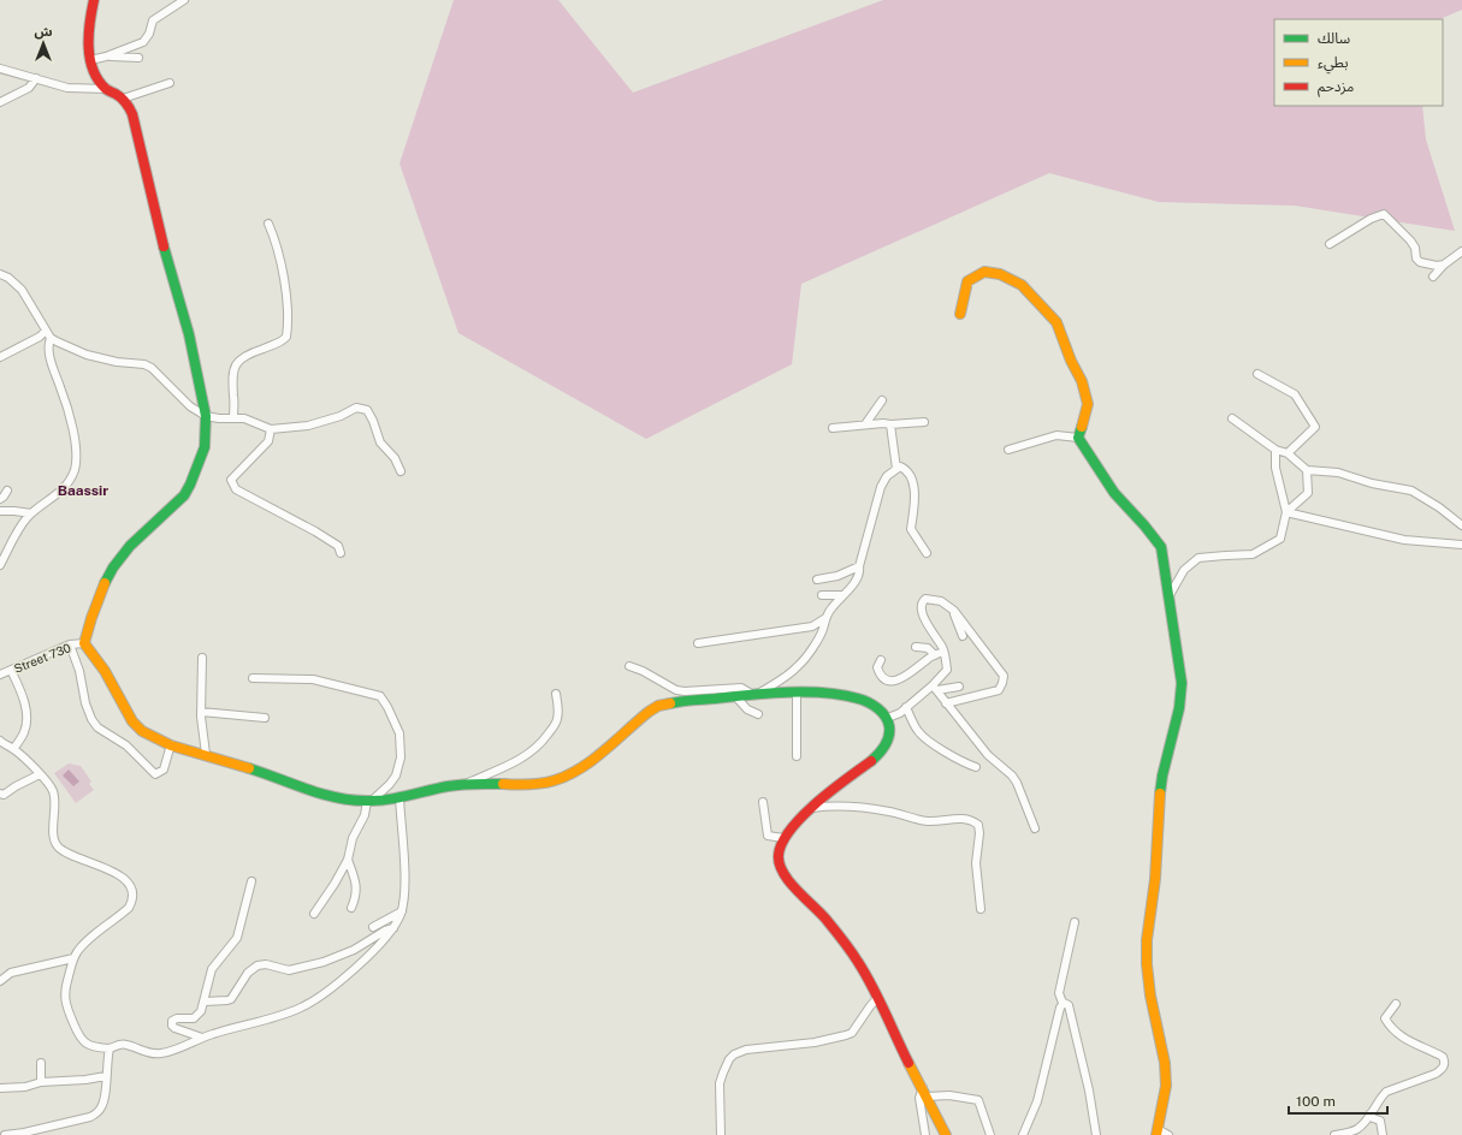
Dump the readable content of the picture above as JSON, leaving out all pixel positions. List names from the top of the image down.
{
  "streets": {
    "street": ["Street 730"]
  },
  "districts": ["Baassir"],
  "legend": ["سالك", "بطيء", "مزدحم"],
  "scale_bar": "100 m",
  "north": "top"
}
